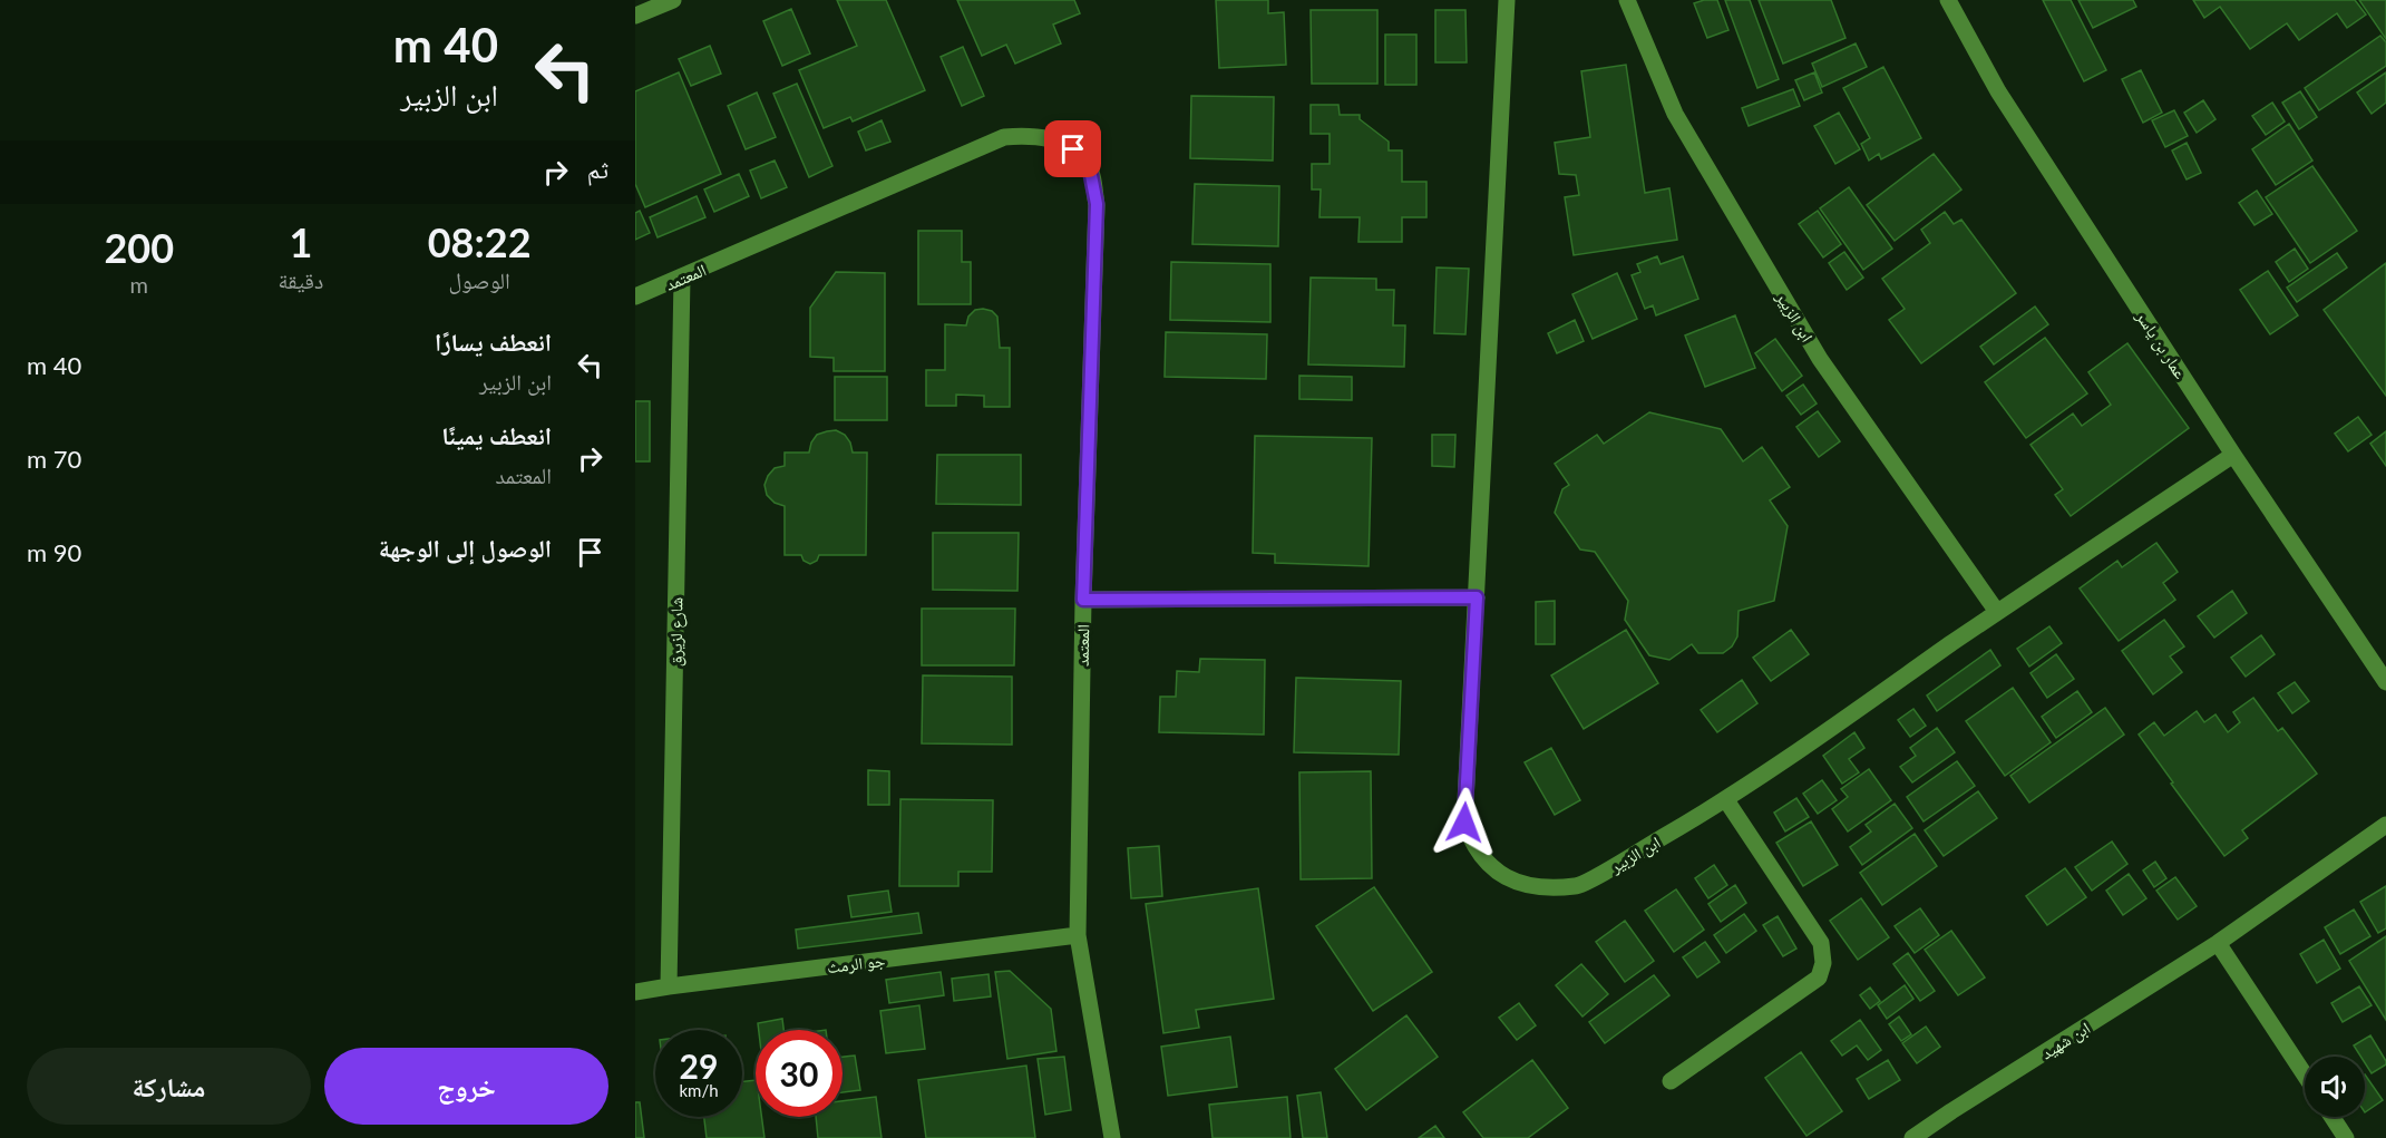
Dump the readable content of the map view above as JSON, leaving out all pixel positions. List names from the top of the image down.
{
  "streets": {
    "street": [
      "المعتمد",
      "ابن الزبير",
      "عمار بن ياسر",
      "شارع لزيرق",
      "جو الرمث",
      "ابن شهيد"
    ]
  },
  "crossings": [
    ["المعتمد", "شارع لزيرق"],
    ["المعتمد", "جو الرمث"],
    ["ابن الزبير", "عمار بن ياسر"],
    ["شارع لزيرق", "جو الرمث"]
  ],
  "page": {
    "turn": ["40 m", "ابن الزبير"],
    "then": "ثم",
    "eta": [
      "08:22",
      "الوصول",
      "1",
      "دقيقة",
      "200",
      "m"
    ],
    "list": [
      {
        "name": "انعطف يسارًا",
        "note": "ابن الزبير",
        "value": "40 m"
      },
      {
        "name": "انعطف يمينًا",
        "note": "المعتمد",
        "value": "70 m"
      },
      {
        "name": "الوصول إلى الوجهة",
        "value": "90 m"
      }
    ],
    "speed": "29 km/h",
    "limit": "30",
    "buttons": ["خروج", "مشاركة"]
  }
}
